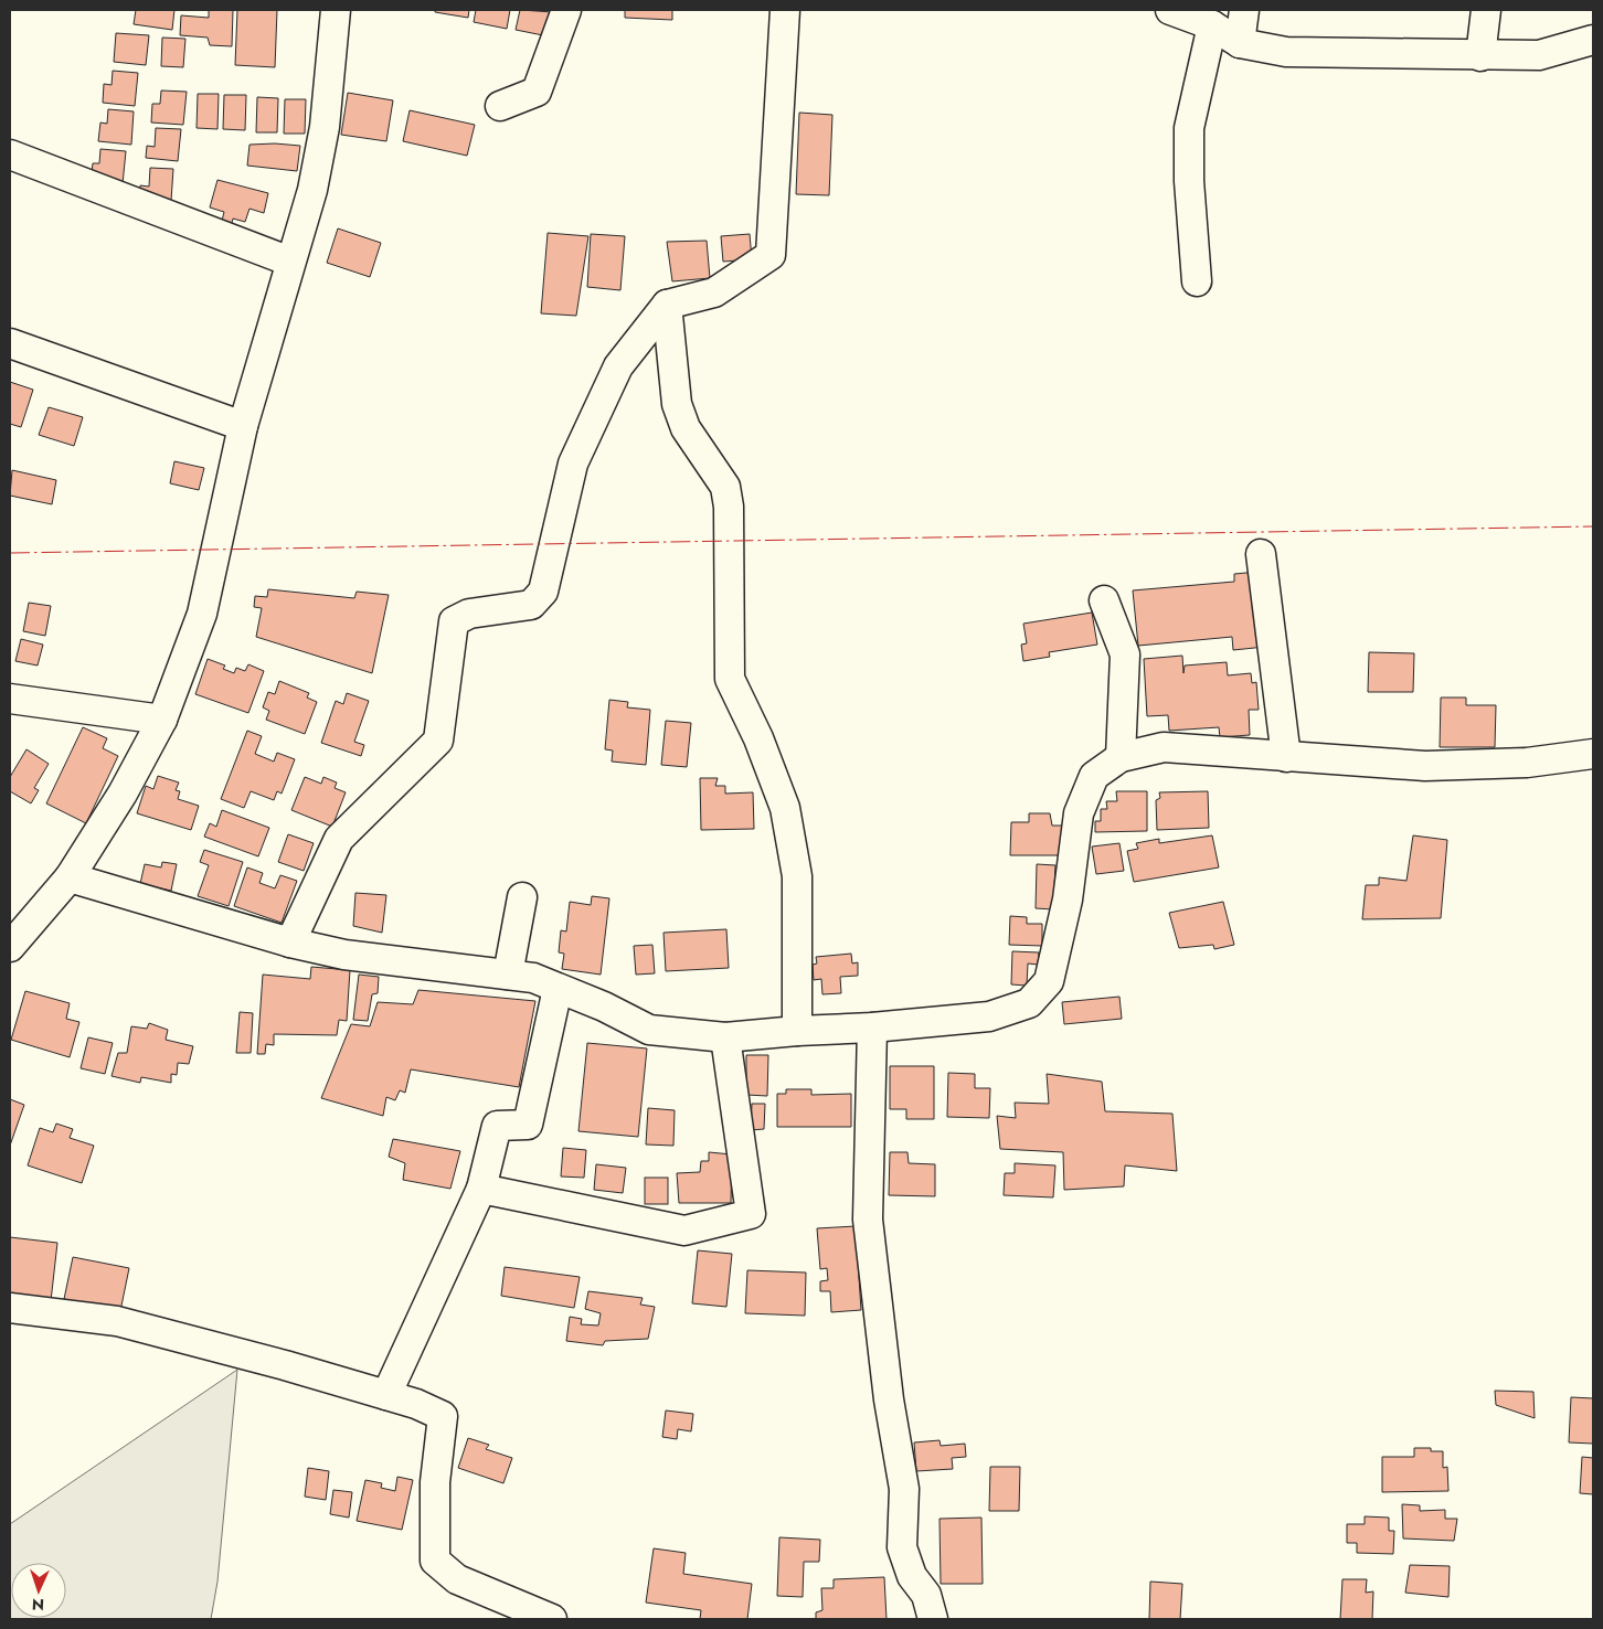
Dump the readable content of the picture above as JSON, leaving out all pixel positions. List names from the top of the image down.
{
  "north": "bottom"
}
